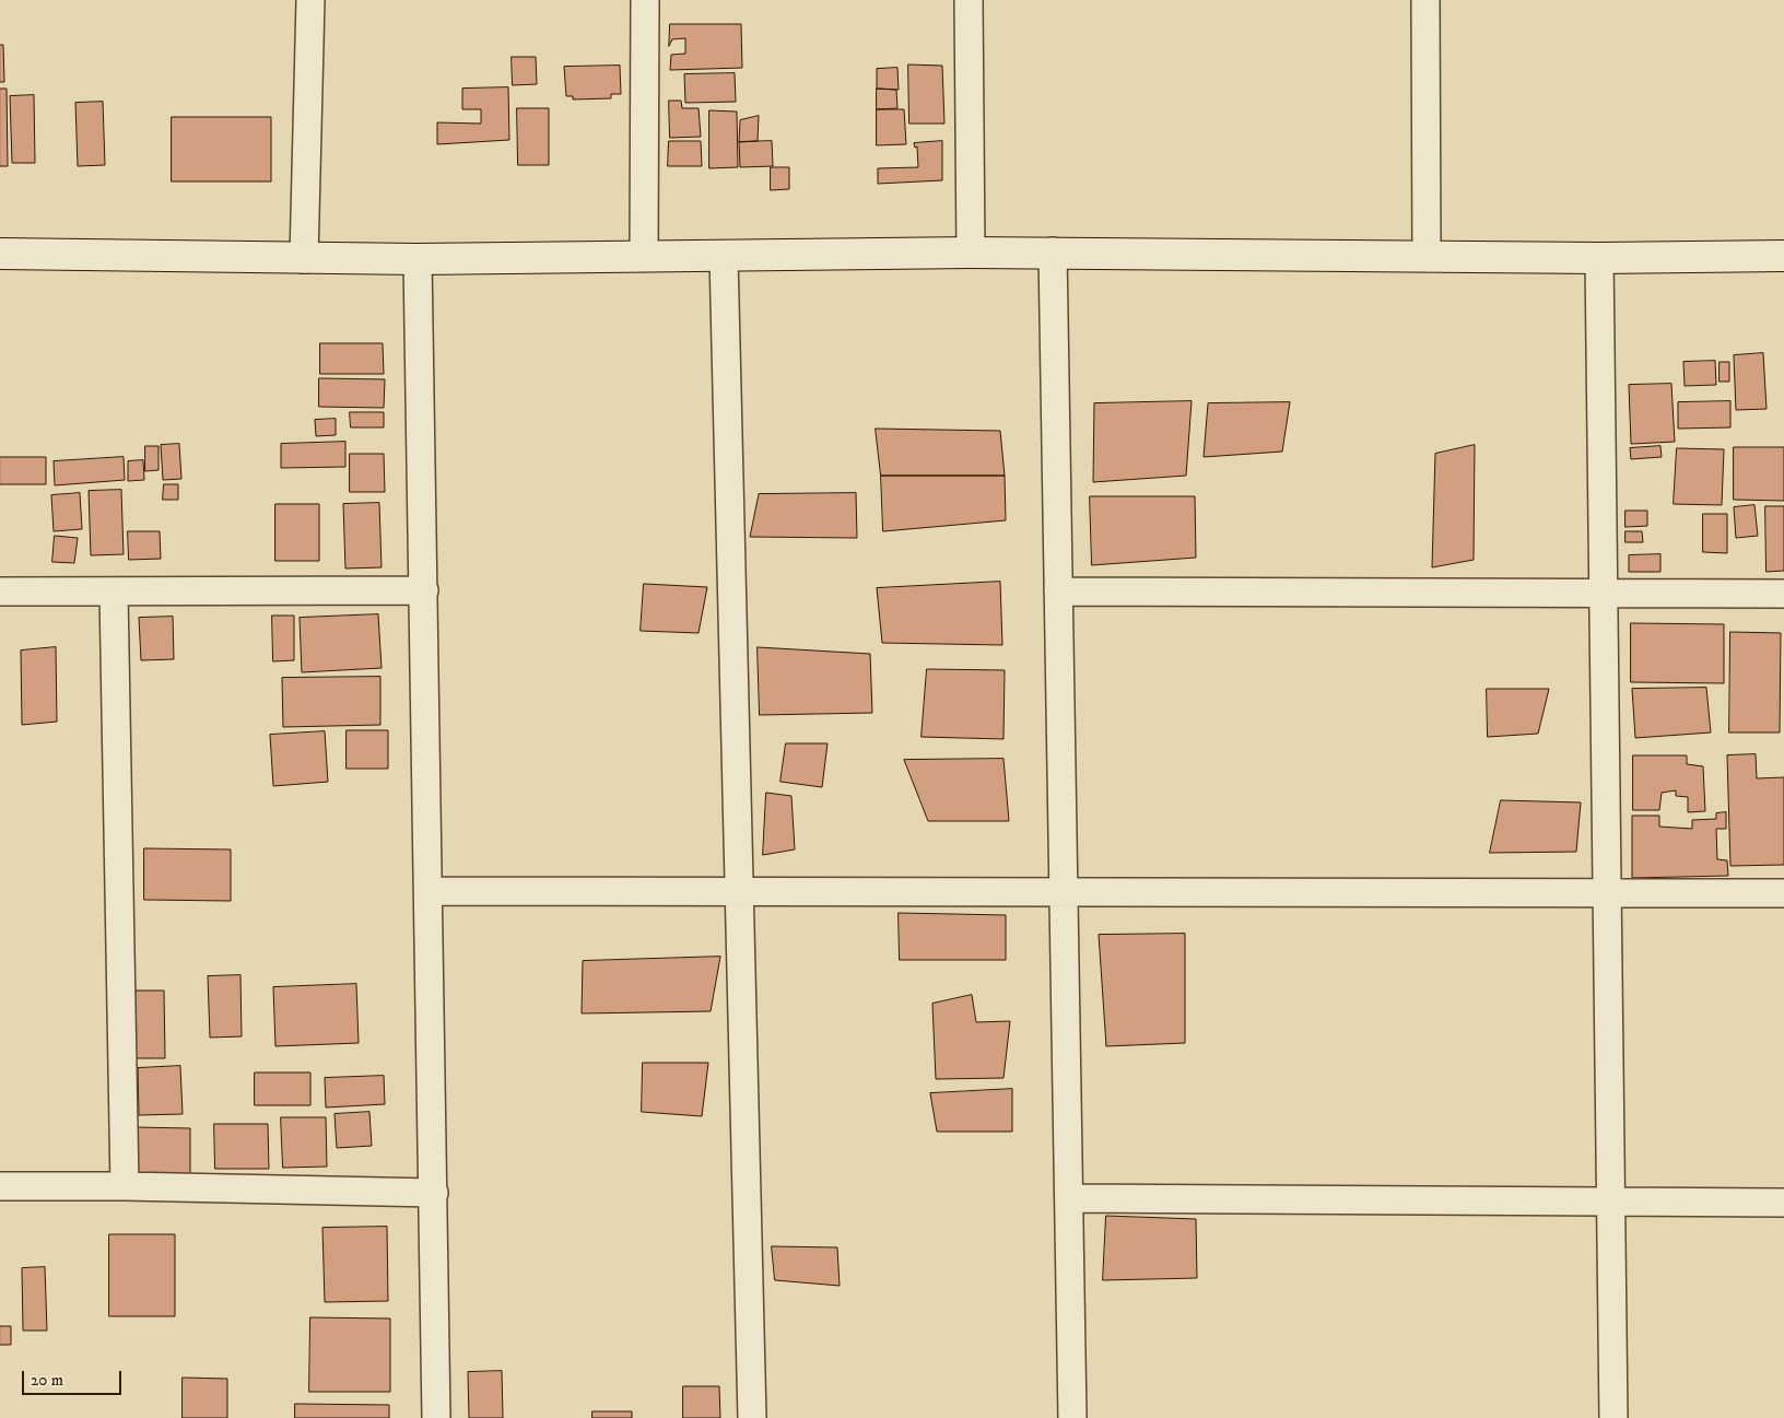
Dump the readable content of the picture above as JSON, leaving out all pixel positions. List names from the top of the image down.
{
  "scale_bar": "20 m"
}
